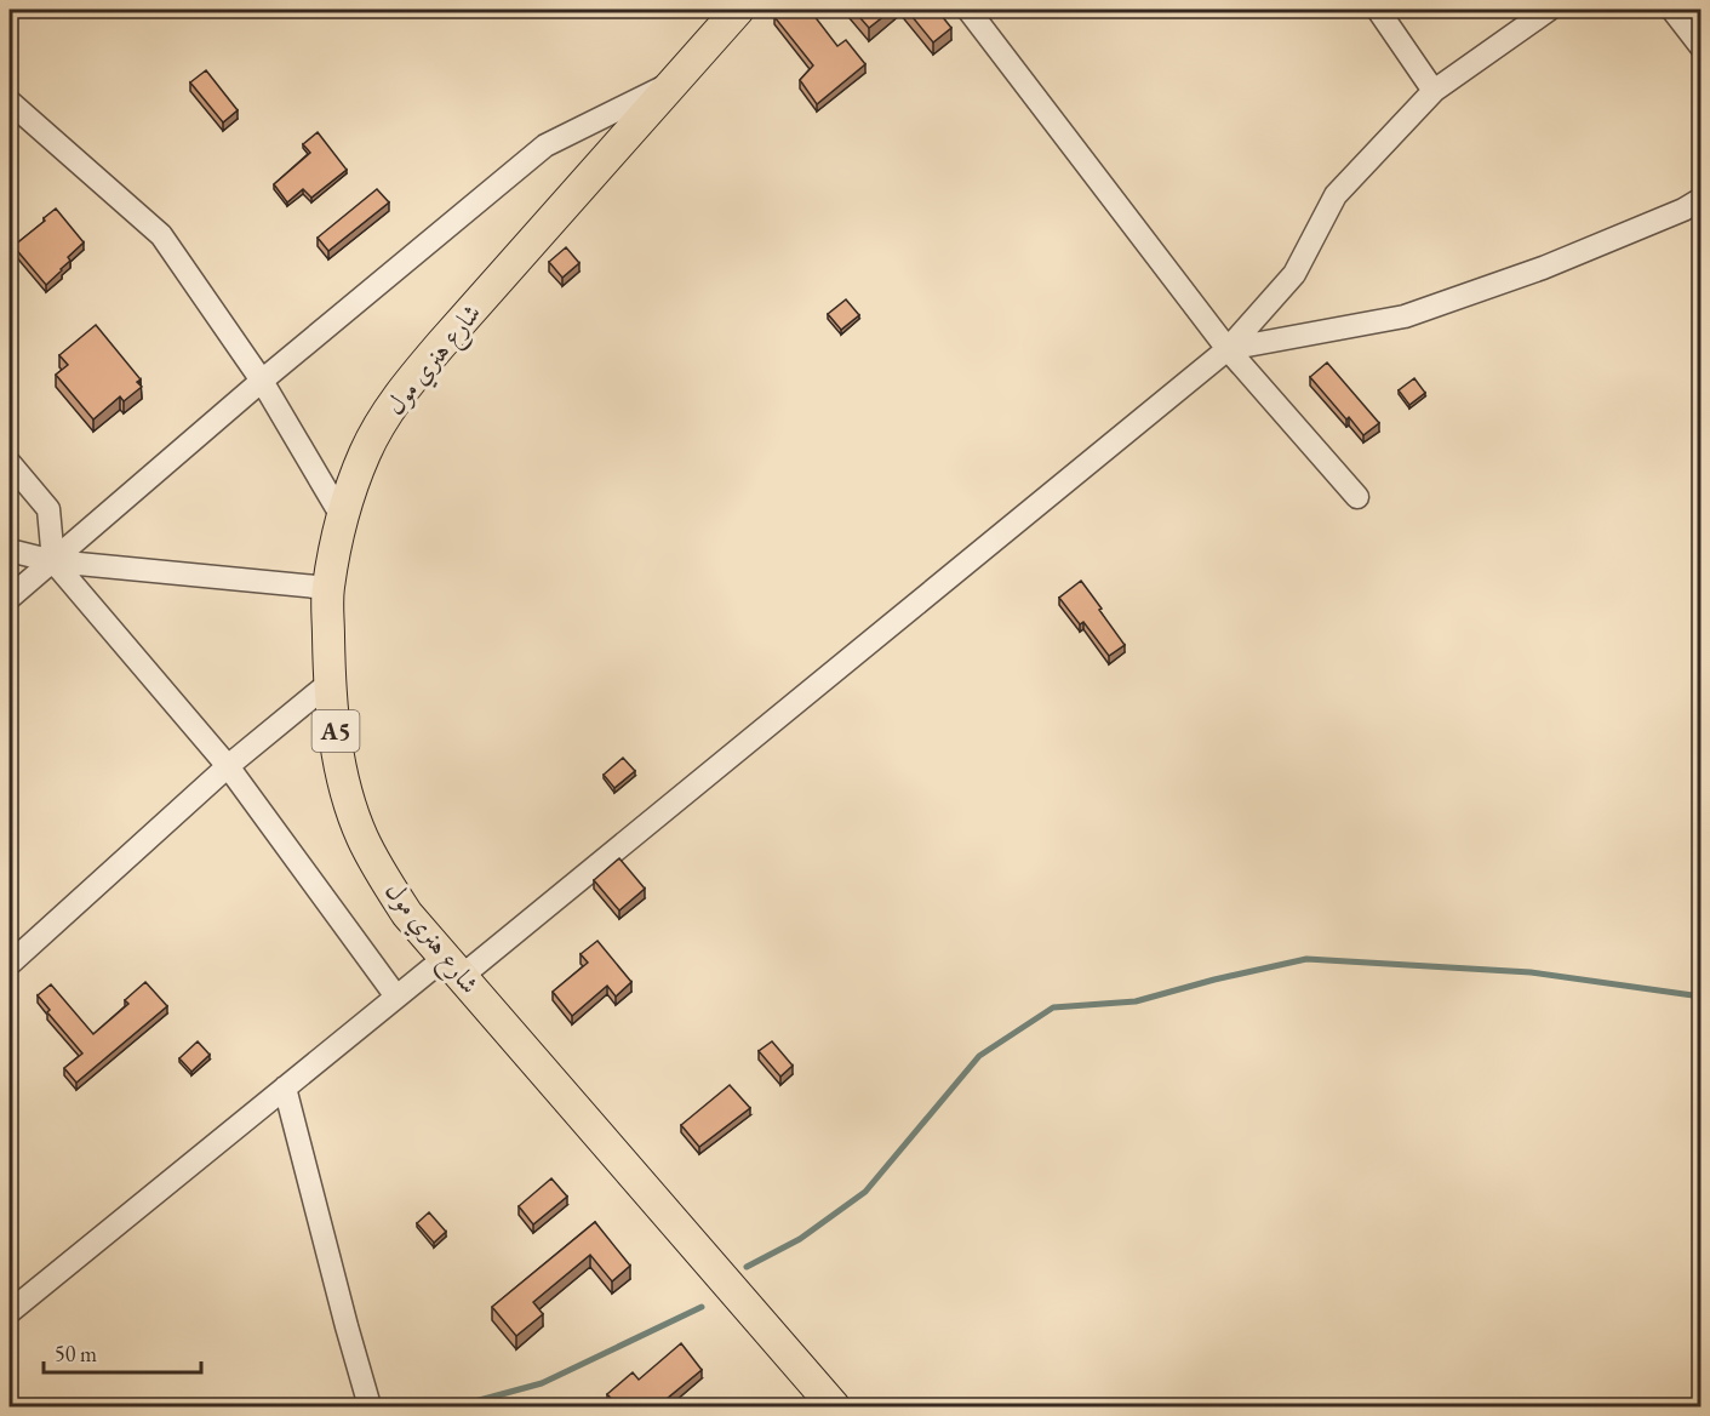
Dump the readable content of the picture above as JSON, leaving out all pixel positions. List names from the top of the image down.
{
  "streets": {
    "highway": ["شارع هنري مول", "A5"]
  },
  "scale_bar": "50 m"
}
